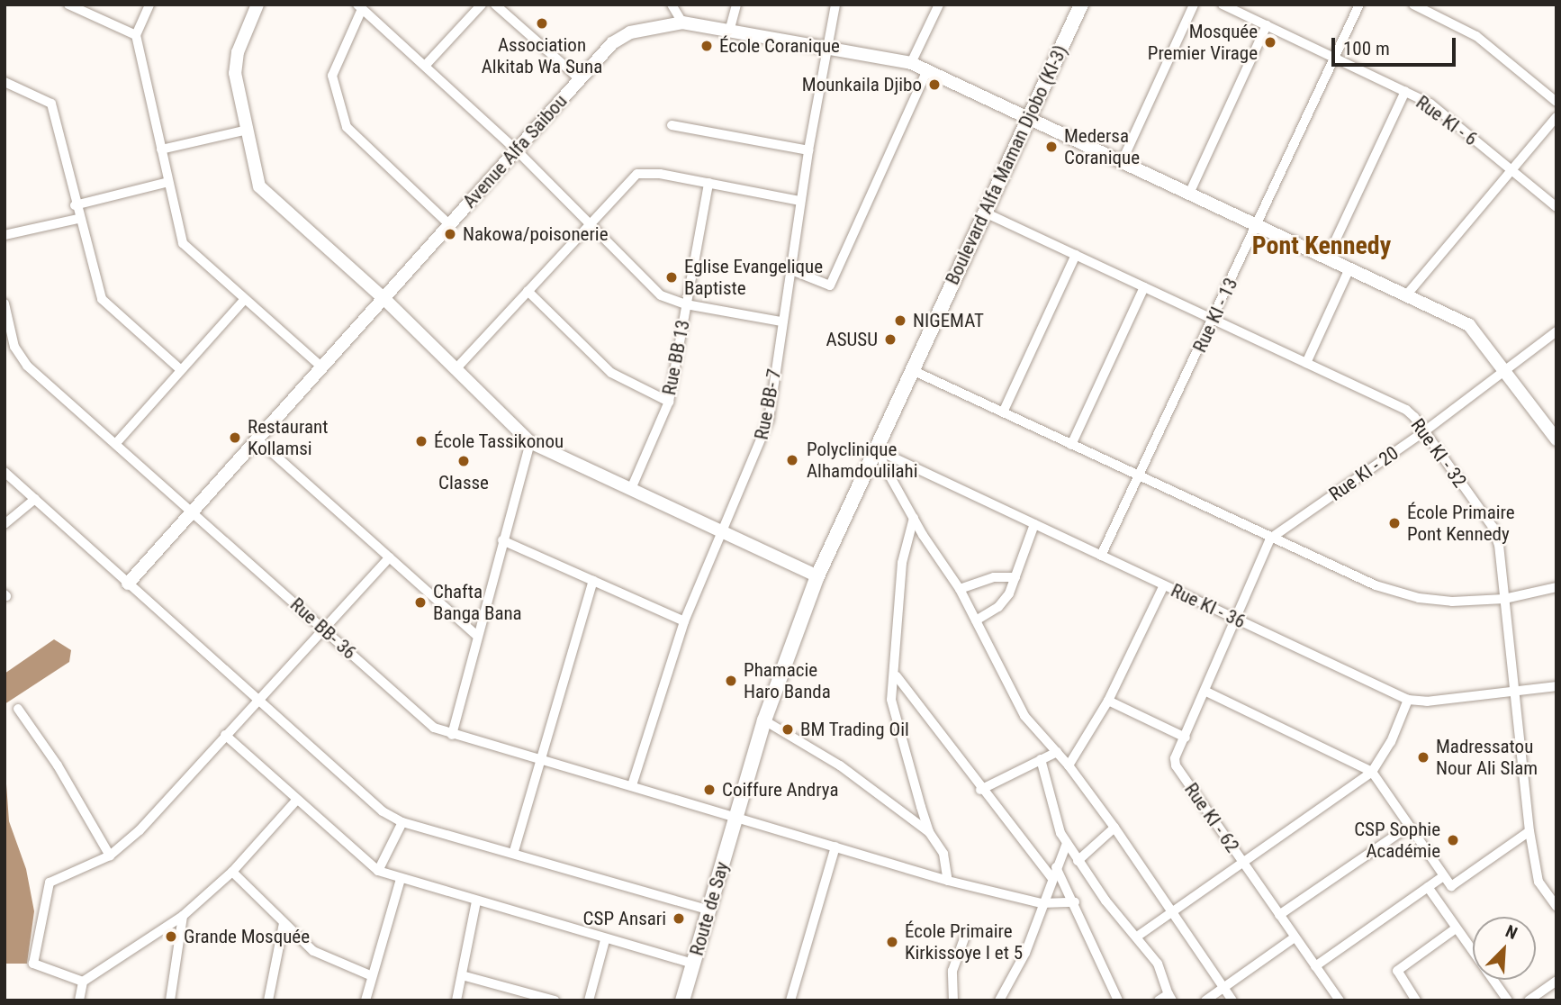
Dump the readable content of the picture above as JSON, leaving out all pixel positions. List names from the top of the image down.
{
  "streets": {
    "main road": ["Boulevard Alfa Maman Djobo (KI-3)", "Route de Say"],
    "street": [
      "Rue KI - 6",
      "Avenue Alfa Saibou",
      "Rue KI - 13",
      "Rue BB 13",
      "Rue BB- 7",
      "Rue KI - 32",
      "Rue KI - 20",
      "Rue KI - 36",
      "Rue BB- 36",
      "Rue KI - 62"
    ]
  },
  "crossings": [
    ["Rue KI - 6", "Rue KI - 13"],
    ["Avenue Alfa Saibou", "Boulevard Alfa Maman Djobo (KI-3)"],
    ["Avenue Alfa Saibou", "Rue KI - 13"],
    ["Avenue Alfa Saibou", "Rue BB- 7"],
    ["Avenue Alfa Saibou", "Rue KI - 20"],
    ["Avenue Alfa Saibou", "Rue BB- 36"],
    ["Boulevard Alfa Maman Djobo (KI-3)", "Rue KI - 32"],
    ["Boulevard Alfa Maman Djobo (KI-3)", "Rue KI - 36"],
    ["Boulevard Alfa Maman Djobo (KI-3)", "Rue BB- 36"],
    ["Boulevard Alfa Maman Djobo (KI-3)", "Route de Say"],
    ["Rue KI - 13", "Rue KI - 32"],
    ["Rue KI - 13", "Rue KI - 36"],
    ["Rue BB- 7", "Rue BB- 36"],
    ["Rue KI - 32", "Rue KI - 20"],
    ["Rue KI - 32", "Rue KI - 36"],
    ["Rue KI - 36", "Rue KI - 62"],
    ["Rue BB- 36", "Route de Say"]
  ],
  "districts": ["Pont Kennedy"],
  "places": [
    "Association Alkitab Wa Suna",
    "Mosquée Premier Virage",
    "École Coranique",
    "Mounkaila Djibo",
    "Medersa Coranique",
    "Nakowa/poisonerie",
    "Eglise Evangelique Baptiste",
    "NIGEMAT",
    "ASUSU",
    "Restaurant Kollamsi",
    "École Tassikonou",
    "Polyclinique Alhamdoulilahi",
    "Classe",
    "École Primaire Pont Kennedy",
    "Chafta Banga Bana",
    "Phamacie Haro Banda",
    "BM Trading Oil",
    "Madressatou Nour Ali Slam",
    "Coiffure Andrya",
    "CSP Sophie Académie",
    "CSP Ansari",
    "Grande Mosquée",
    "École Primaire Kirkissoye I et 5"
  ],
  "scale_bar": "100 m",
  "north": "top right"
}
